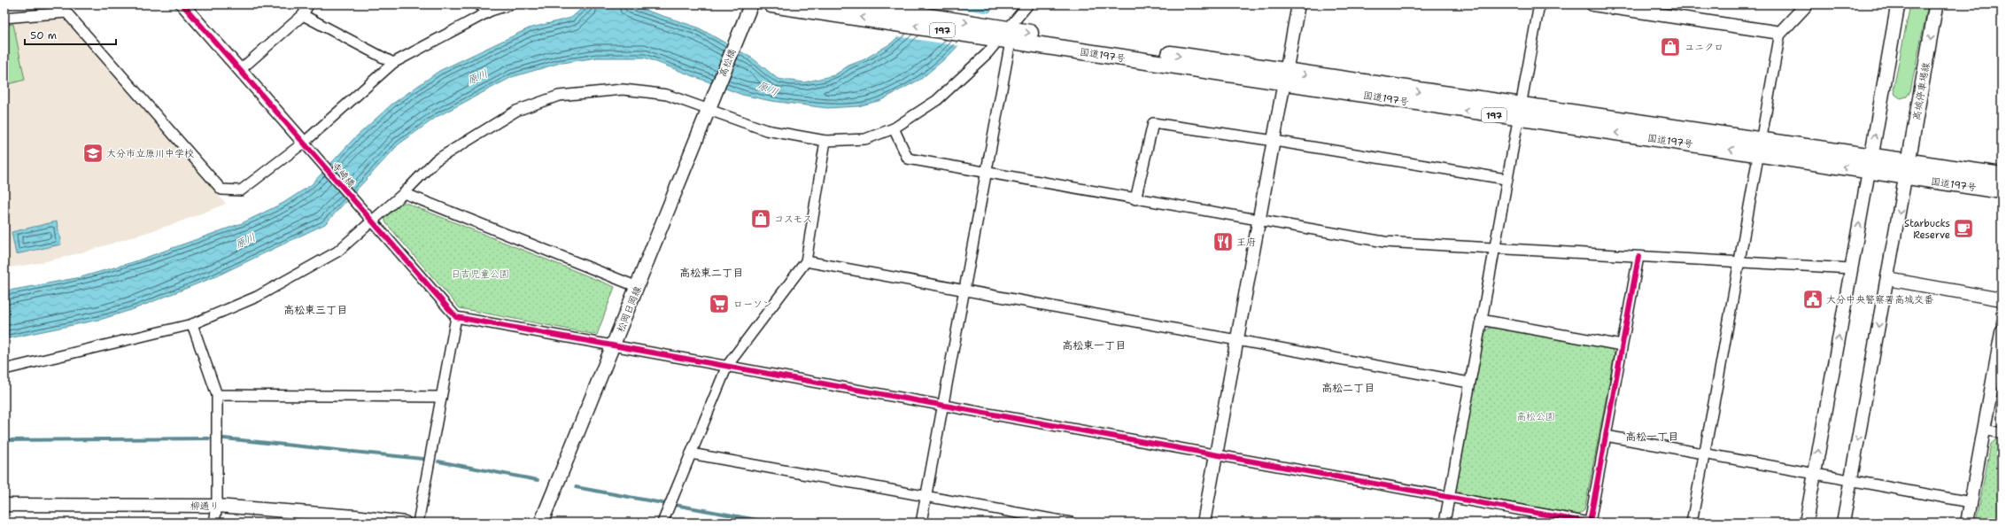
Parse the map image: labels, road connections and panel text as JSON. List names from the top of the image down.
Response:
{
  "streets": {
    "highway": ["197", "国道197号"],
    "main road": ["高松橋", "高城停車場線", "松岡日岡線"],
    "street": ["寺崎橋", "柳通り"]
  },
  "crossings": [
    ["国道197号", "高城停車場線"],
    ["高松橋", "松岡日岡線"]
  ],
  "districts": [
    "高松東二丁目",
    "高松東三丁目",
    "高松東一丁目",
    "高松二丁目",
    "高松一丁目"
  ],
  "water": ["原川"],
  "parks": ["日吉児童公園", "高松公園"],
  "places": {
    "shop": ["ユニクロ", "コスモス"],
    "school or university": ["大分市立原川中学校"],
    "cafe": ["Starbucks Reserve"],
    "restaurant": ["王府"],
    "public building": ["大分中央警察署高城交番"],
    "supermarket": ["ローソン"]
  },
  "scale_bar": "50 m"
}
